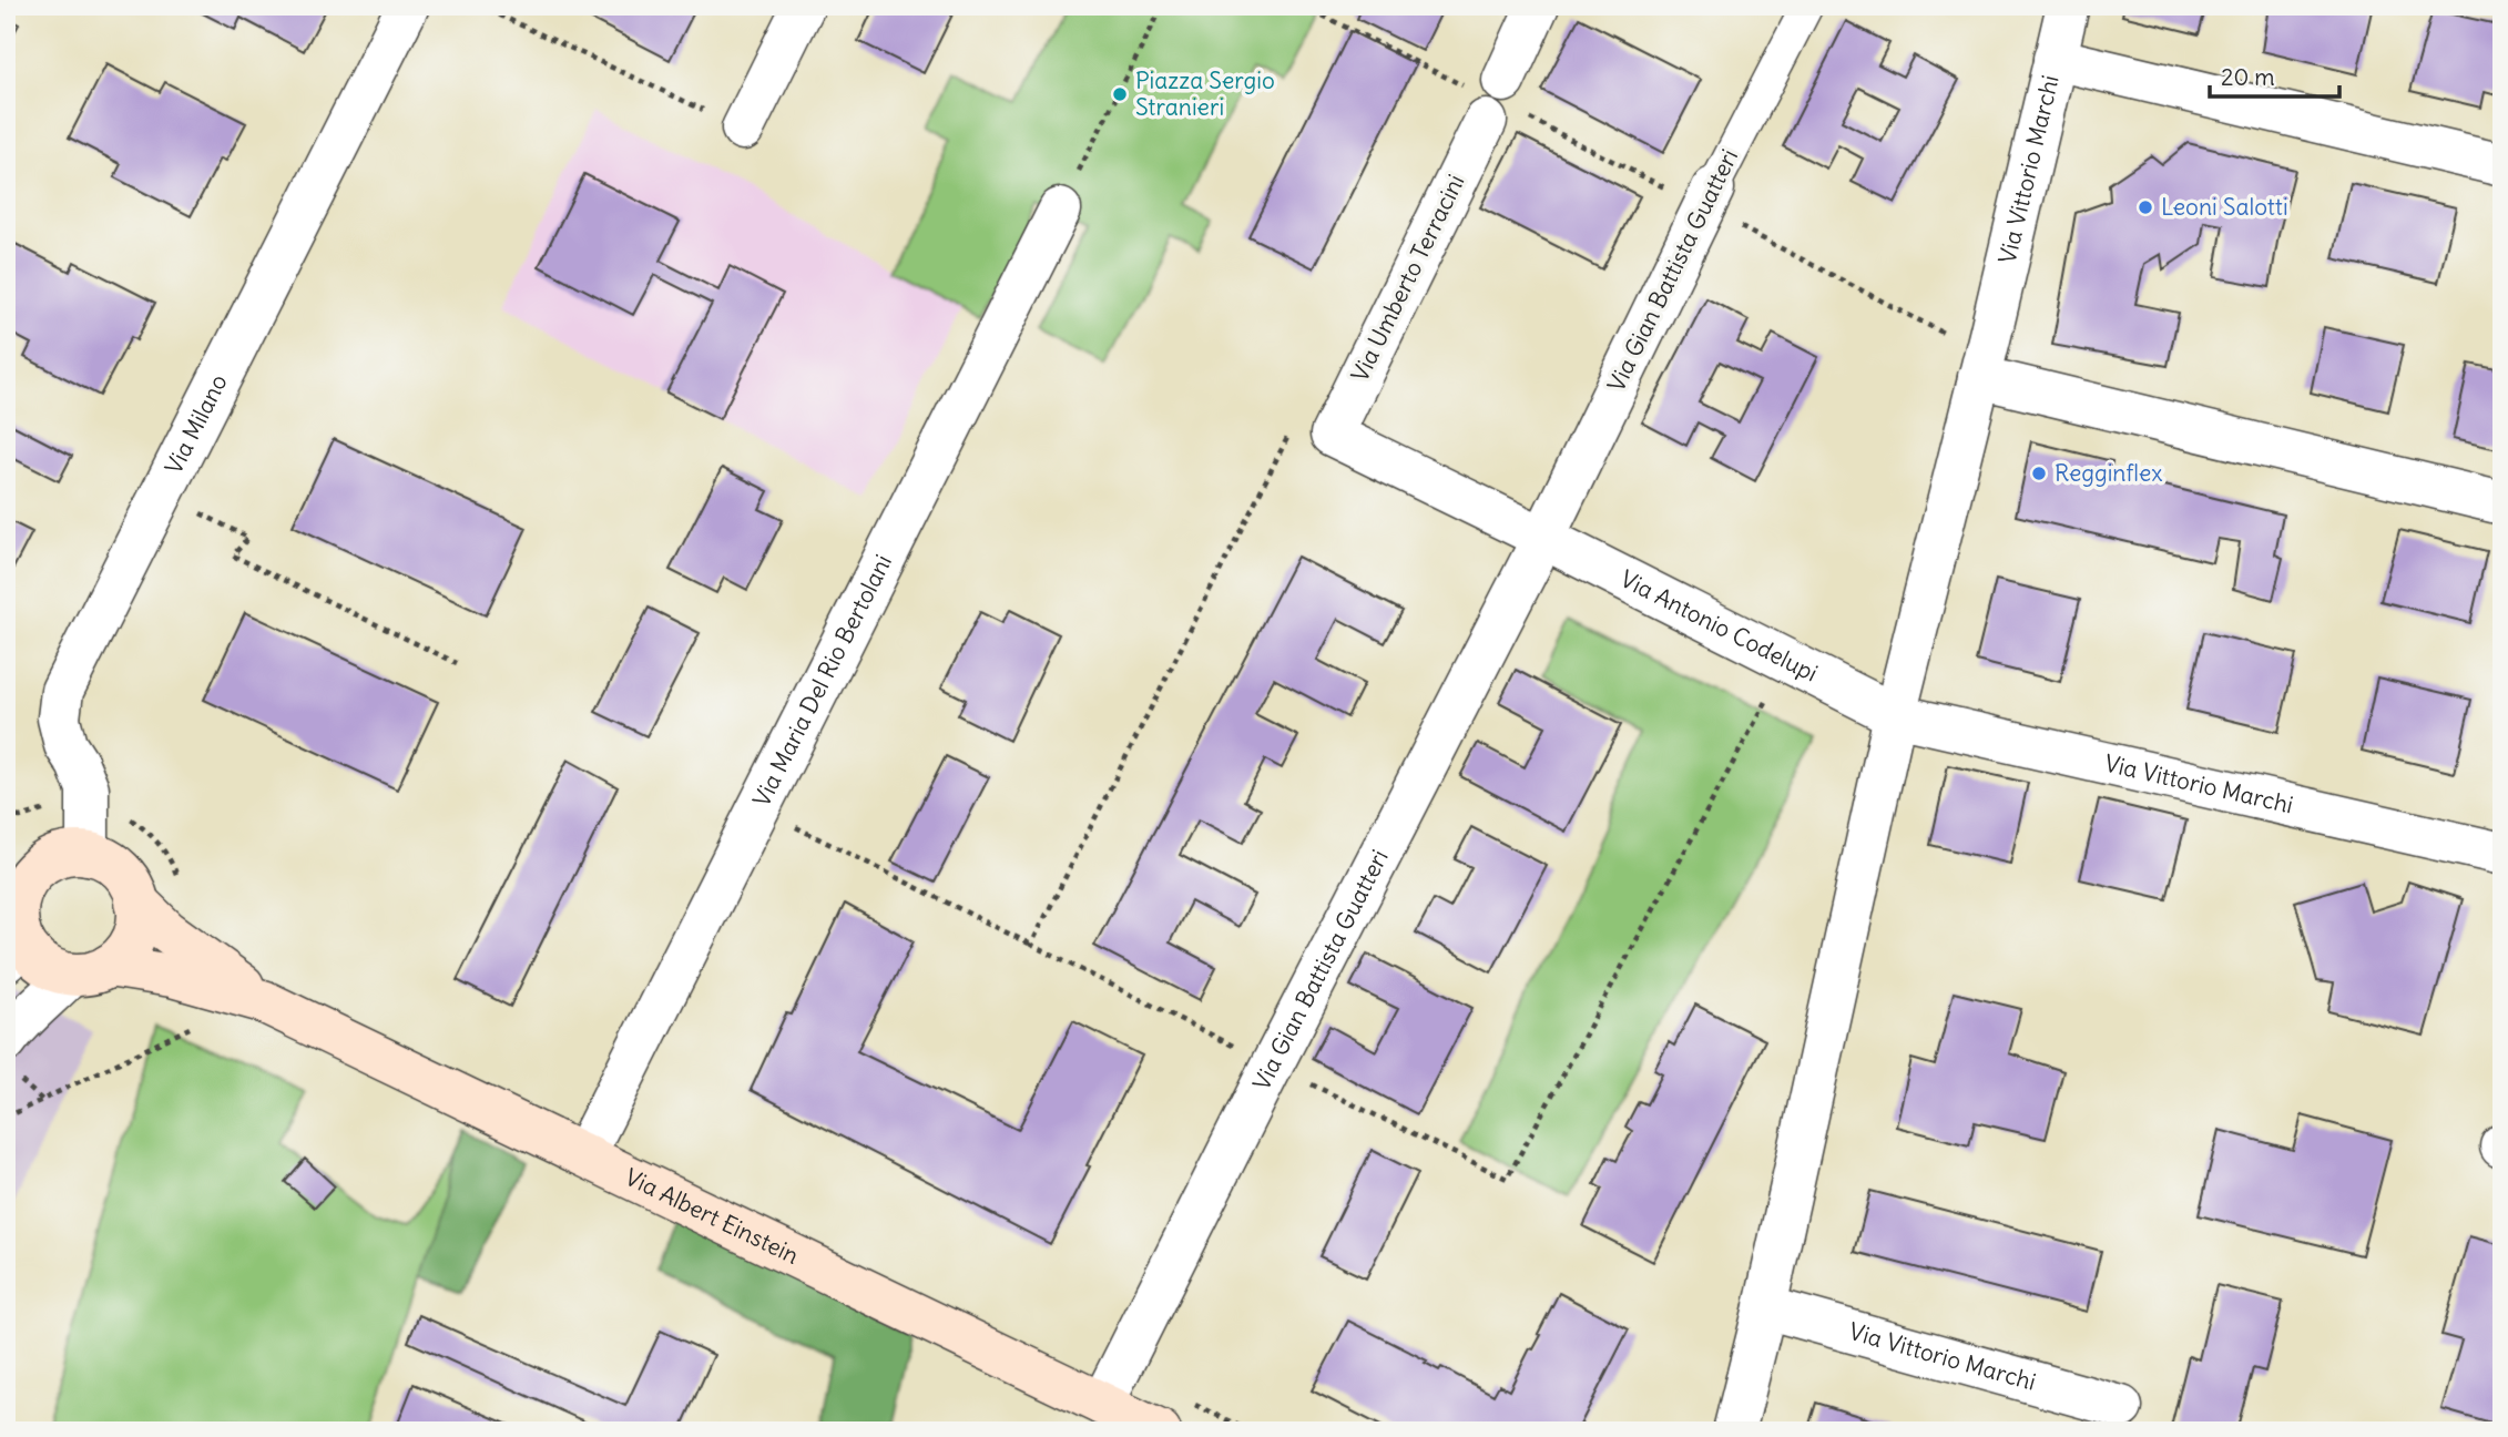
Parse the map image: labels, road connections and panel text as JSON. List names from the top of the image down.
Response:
{
  "streets": {
    "main road": ["Via Albert Einstein"],
    "street": [
      "Via Vittorio Marchi",
      "Via Gian Battista Guatteri",
      "Via Umberto Terracini",
      "Via Milano",
      "Via Antonio Codelupi",
      "Via Maria Del Rio Bertolani"
    ]
  },
  "crossings": [
    ["Via Vittorio Marchi", "Via Antonio Codelupi"],
    ["Via Gian Battista Guatteri", "Via Umberto Terracini"],
    ["Via Gian Battista Guatteri", "Via Antonio Codelupi"],
    ["Via Gian Battista Guatteri", "Via Albert Einstein"],
    ["Via Umberto Terracini", "Via Antonio Codelupi"],
    ["Via Milano", "Via Albert Einstein"],
    ["Via Maria Del Rio Bertolani", "Via Albert Einstein"]
  ],
  "places": ["Piazza Sergio Stranieri", "Leoni Salotti", "Regginflex"],
  "scale_bar": "20 m"
}
